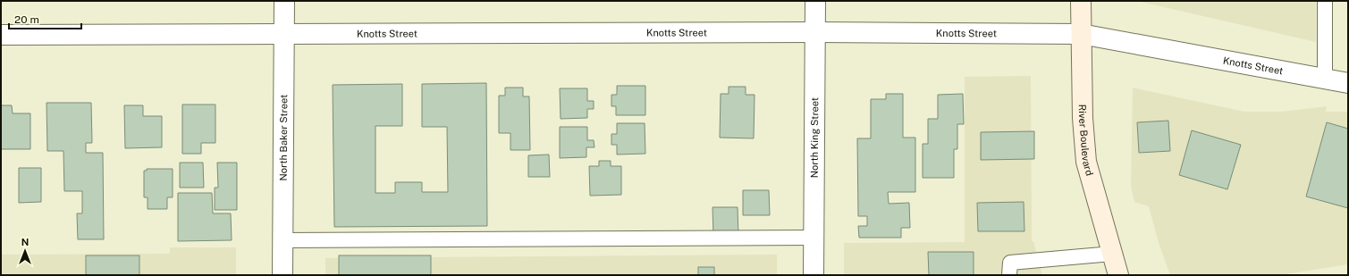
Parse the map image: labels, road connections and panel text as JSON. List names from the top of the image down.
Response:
{
  "streets": {
    "main road": ["River Boulevard"],
    "street": ["Knotts Street", "North Baker Street", "North King Street"]
  },
  "crossings": [
    ["Knotts Street", "North Baker Street"],
    ["Knotts Street", "North King Street"],
    ["Knotts Street", "River Boulevard"]
  ],
  "scale_bar": "20 m",
  "north": "top"
}
